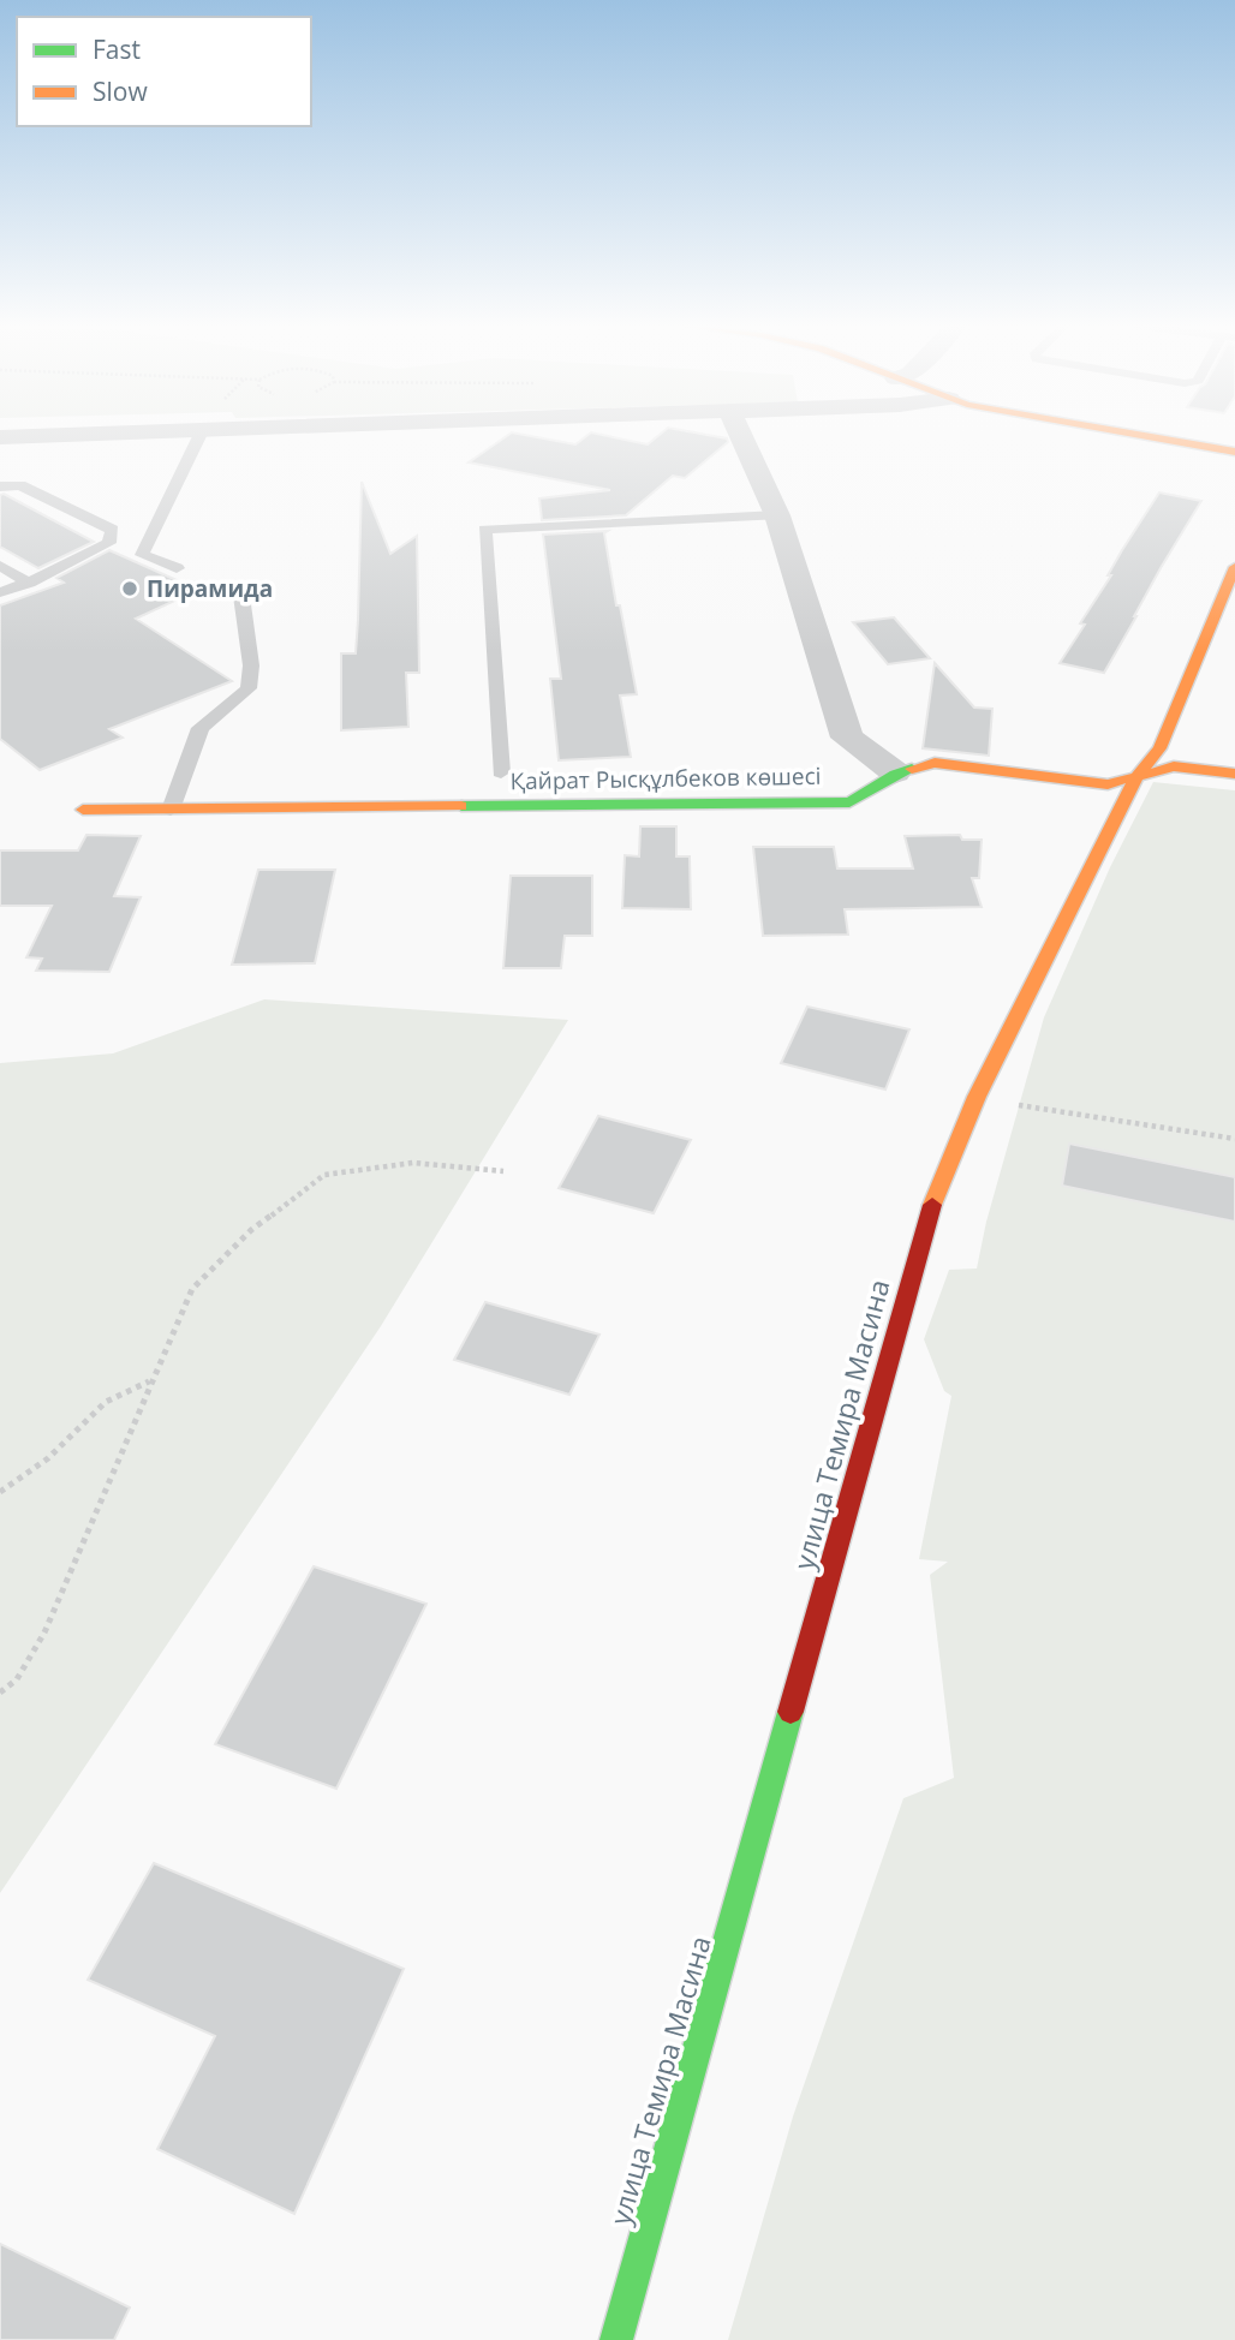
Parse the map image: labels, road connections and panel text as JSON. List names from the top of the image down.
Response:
{
  "streets": {
    "street": ["Қайрат Рысқұлбеков көшесі", "улица Темира Масина"]
  },
  "crossings": [
    ["Қайрат Рысқұлбеков көшесі", "улица Темира Масина"]
  ],
  "places": ["Пирамида"],
  "legend": ["Fast", "Slow"]
}
